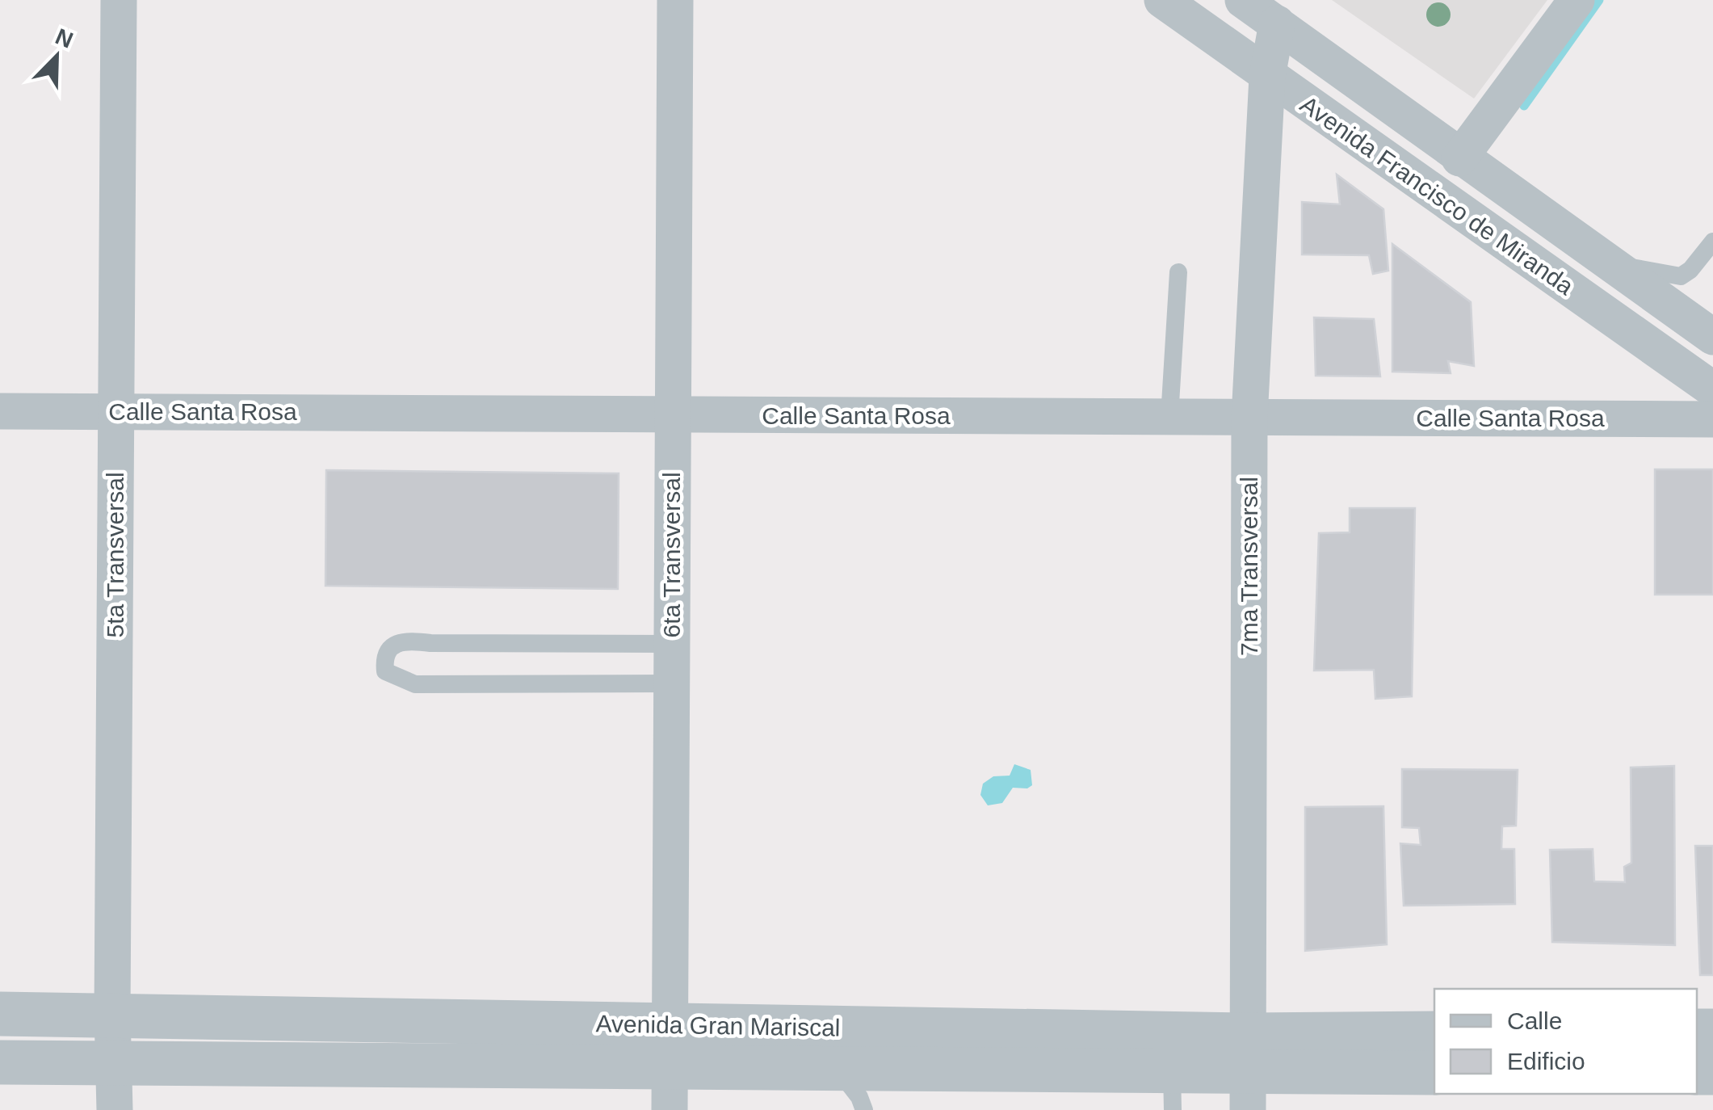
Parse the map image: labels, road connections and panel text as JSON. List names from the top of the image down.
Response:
{
  "streets": {
    "street": [
      "Avenida Francisco de Miranda",
      "Calle Santa Rosa",
      "5ta Transversal",
      "6ta Transversal",
      "7ma Transversal",
      "Avenida Gran Mariscal"
    ]
  },
  "crossings": [
    ["Avenida Francisco de Miranda", "7ma Transversal"],
    ["Calle Santa Rosa", "5ta Transversal"],
    ["Calle Santa Rosa", "6ta Transversal"],
    ["Calle Santa Rosa", "7ma Transversal"],
    ["5ta Transversal", "Avenida Gran Mariscal"],
    ["6ta Transversal", "Avenida Gran Mariscal"],
    ["7ma Transversal", "Avenida Gran Mariscal"]
  ],
  "legend": ["Calle", "Edificio"],
  "north": "top right"
}
